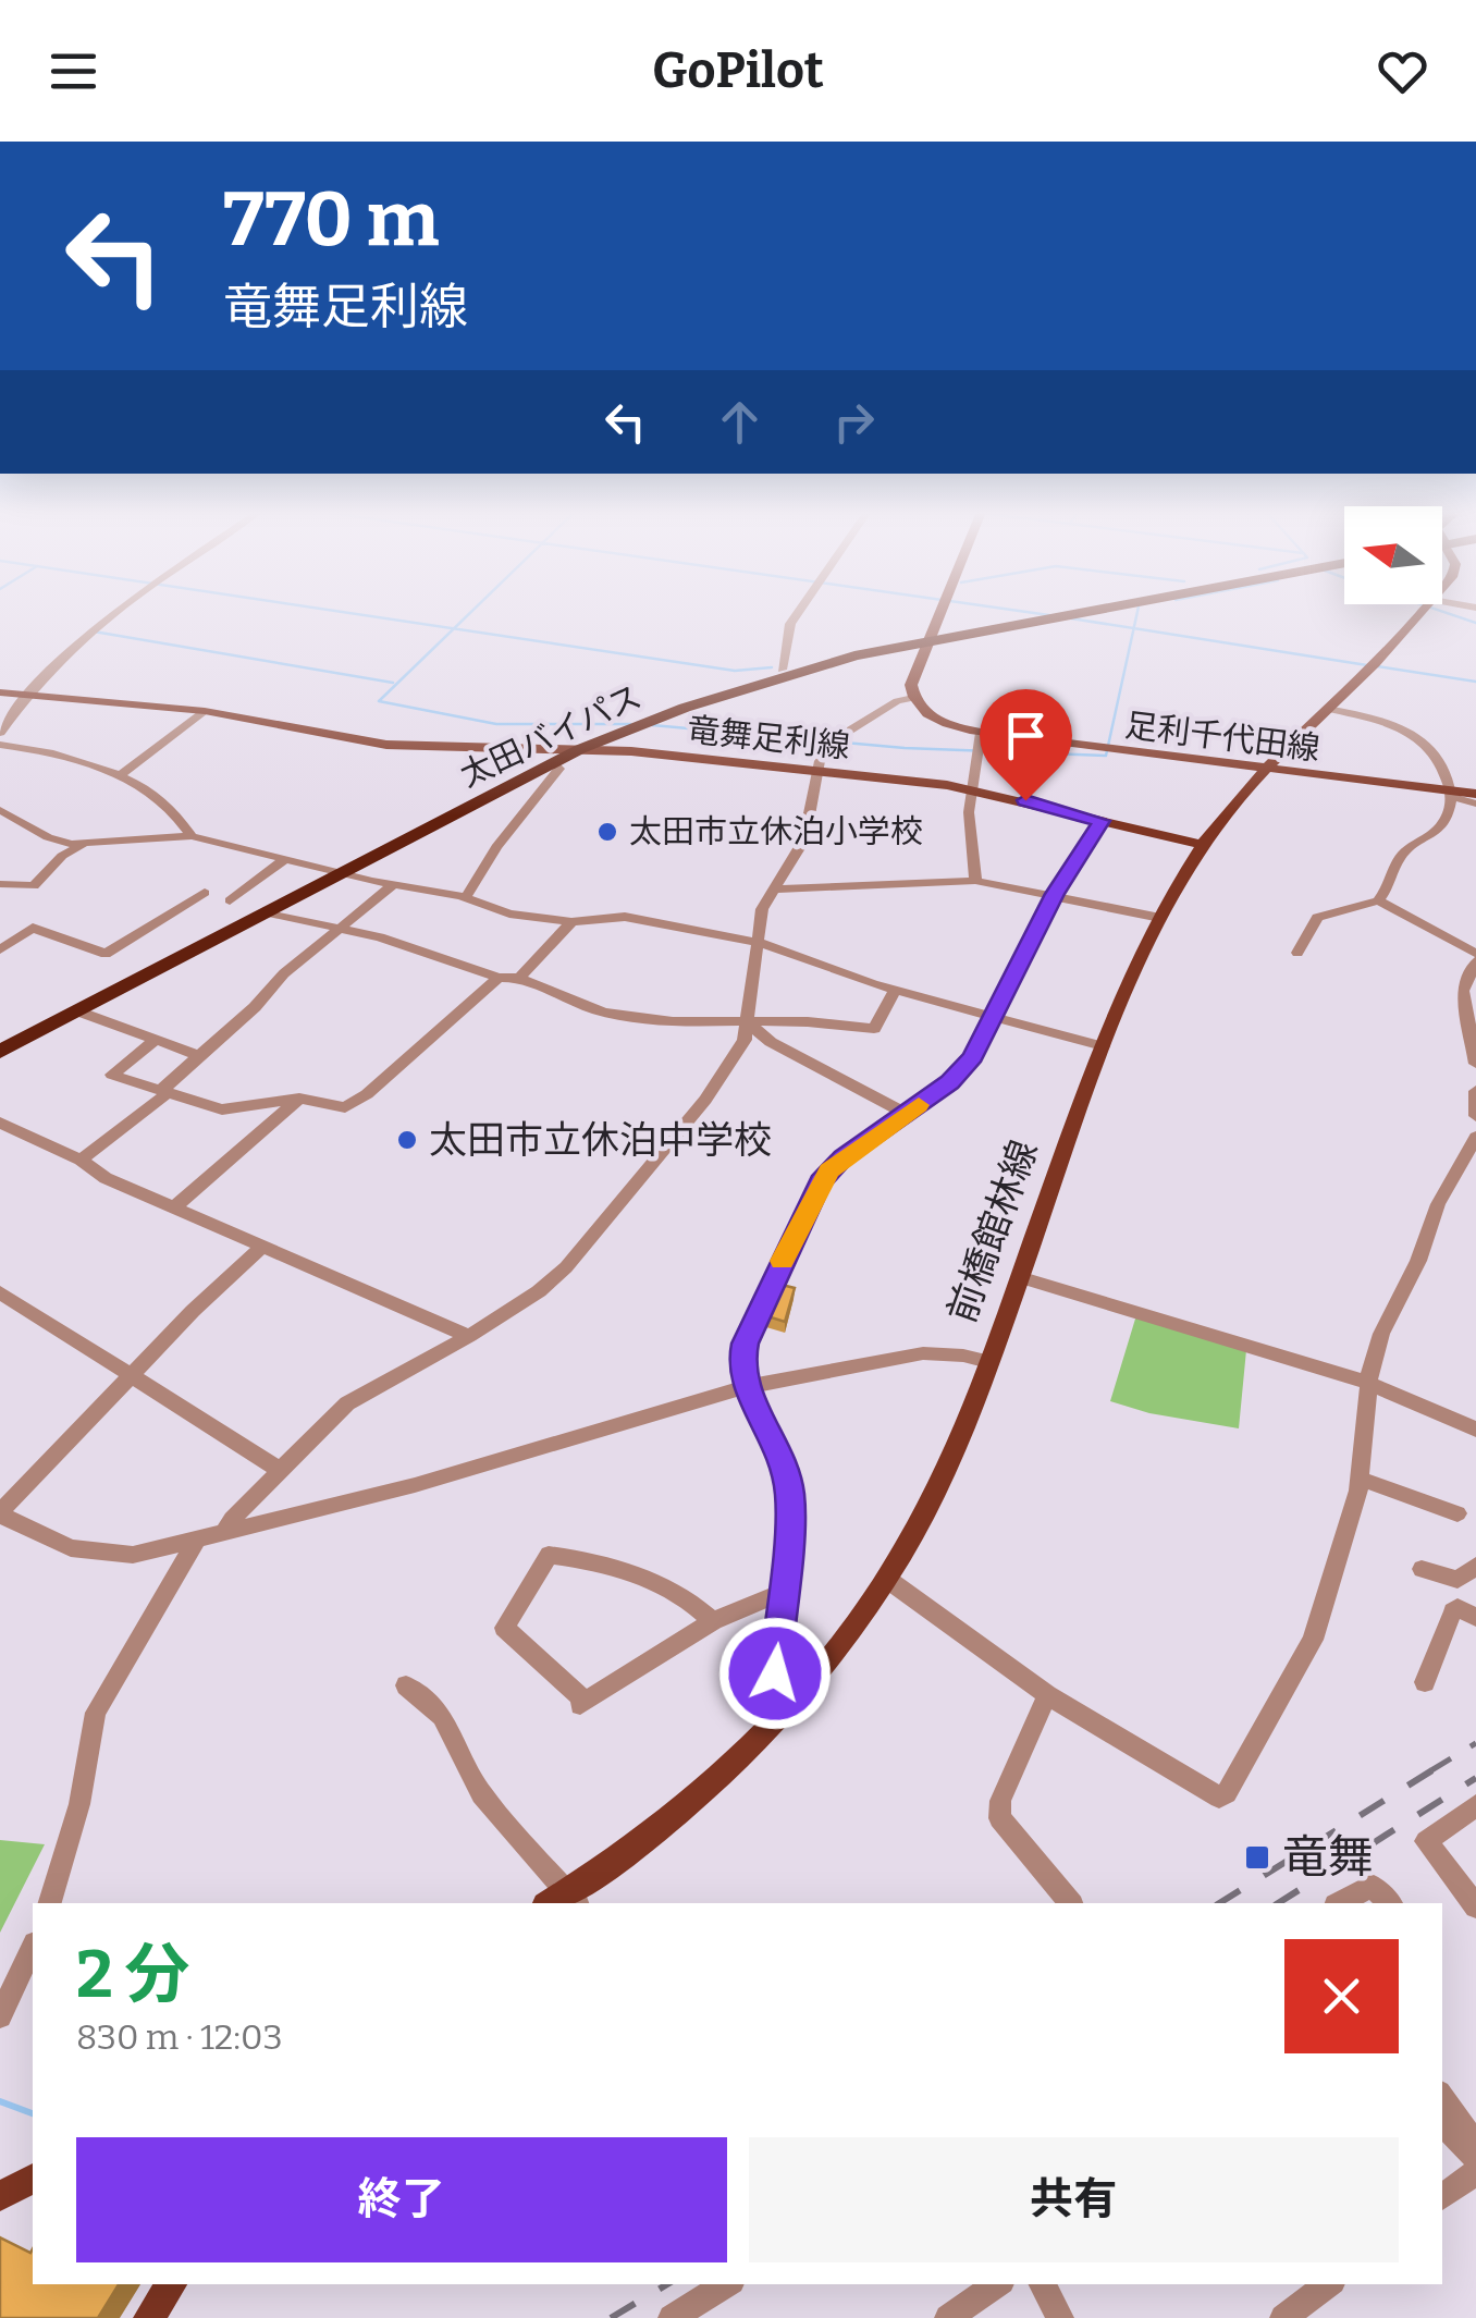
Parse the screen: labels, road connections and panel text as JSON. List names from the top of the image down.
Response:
{
  "streets": {
    "highway": ["太田バイパス"],
    "main road": ["足利千代田線", "竜舞足利線", "前橋館林線"]
  },
  "crossings": [
    ["太田バイパス", "竜舞足利線"],
    ["足利千代田線", "前橋館林線"],
    ["竜舞足利線", "前橋館林線"]
  ],
  "places": {
    "other": ["太田市立休泊小学校", "太田市立休泊中学校"],
    "transit": ["竜舞"]
  },
  "north": "left",
  "page": {
    "header": "GoPilot",
    "turn": ["770 m", "竜舞足利線"],
    "heading": ["2 分", "830 m · 12:03"],
    "buttons": ["終了", "共有"]
  }
}
